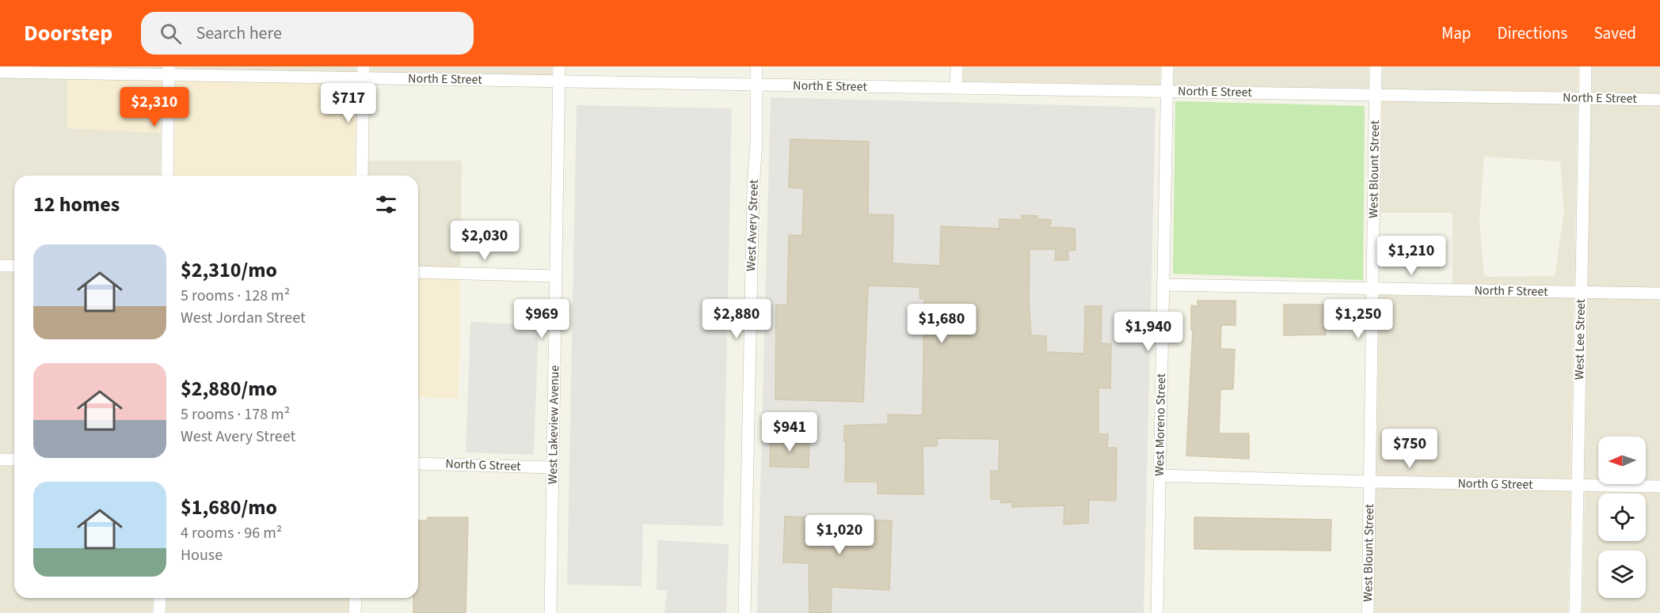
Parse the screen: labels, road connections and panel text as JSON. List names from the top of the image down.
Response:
{
  "streets": {
    "street": [
      "North E Street",
      "West Blount Street",
      "West Avery Street",
      "North F Street",
      "West Lee Street",
      "West Lakeview Avenue",
      "West Moreno Street",
      "North G Street"
    ]
  },
  "crossings": [
    ["North E Street", "West Blount Street"],
    ["North E Street", "West Avery Street"],
    ["North E Street", "West Lee Street"],
    ["North E Street", "West Lakeview Avenue"],
    ["North E Street", "West Moreno Street"],
    ["West Blount Street", "North F Street"],
    ["West Blount Street", "North G Street"],
    ["North F Street", "West Lee Street"],
    ["North F Street", "West Moreno Street"],
    ["West Lee Street", "North G Street"],
    ["West Lakeview Avenue", "North G Street"],
    ["West Moreno Street", "North G Street"]
  ],
  "north": "left",
  "page": {
    "header": "Doorstep",
    "search": "Search here",
    "nav": ["Map", "Directions", "Saved"],
    "price": [
      "$717",
      "$2,310",
      "$2,030",
      "$1,210",
      "$969",
      "$2,880",
      "$1,250",
      "$1,680",
      "$1,940",
      "$941",
      "$750",
      "$1,020"
    ],
    "heading": "12 homes",
    "list": [
      {
        "name": "$2,310/mo",
        "note": "5 rooms · 128 m² · West Jordan Street"
      },
      {
        "name": "$2,880/mo",
        "note": "5 rooms · 178 m² · West Avery Street"
      },
      {
        "name": "$1,680/mo",
        "note": "4 rooms · 96 m² · House"
      }
    ]
  }
}
